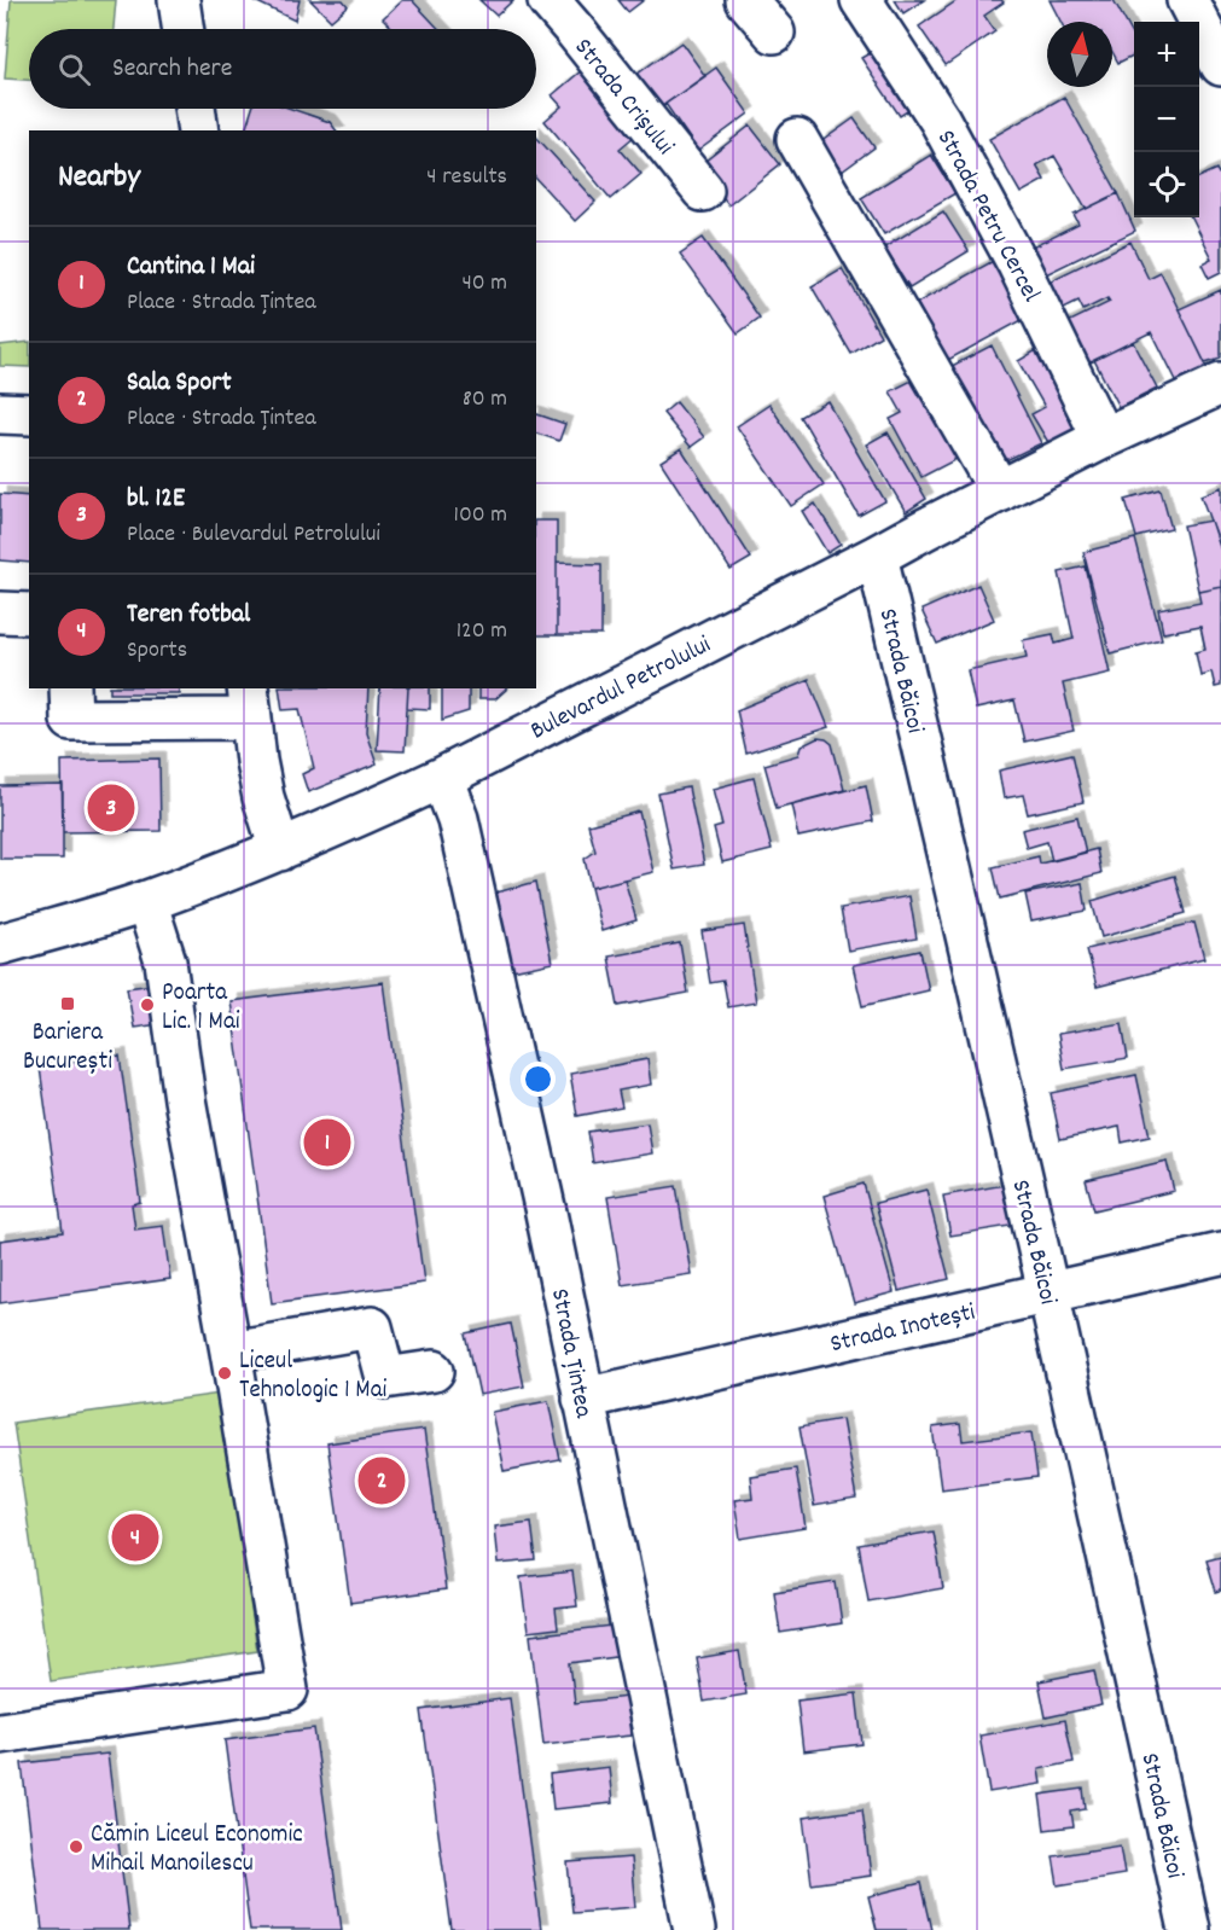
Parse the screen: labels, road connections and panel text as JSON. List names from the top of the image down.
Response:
{
  "streets": {
    "street": [
      "Strada Crișului",
      "Strada Petru Cercel",
      "Strada Băicoi",
      "Bulevardul Petrolului",
      "Strada Inotești",
      "Strada Țintea"
    ]
  },
  "crossings": [
    ["Strada Petru Cercel", "Bulevardul Petrolului"],
    ["Strada Băicoi", "Bulevardul Petrolului"],
    ["Strada Băicoi", "Strada Inotești"],
    ["Bulevardul Petrolului", "Strada Țintea"],
    ["Strada Inotești", "Strada Țintea"]
  ],
  "places": {
    "transit": ["Bariera București"],
    "other": ["Poarta Lic. 1 Mai", "Liceul Tehnologic 1 Mai", "Cămin Liceul Economic Mihail Manoilescu"]
  },
  "north": "top",
  "page": {
    "map_buttons": ["+", "−"],
    "search": "Search here",
    "heading": ["Nearby", "4 results"],
    "list": [
      {
        "mark": "1",
        "name": "Cantina 1 Mai",
        "note": "Place · Strada Țintea",
        "value": "40 m"
      },
      {
        "mark": "2",
        "name": "Sala Sport",
        "note": "Place · Strada Țintea",
        "value": "80 m"
      },
      {
        "mark": "3",
        "name": "bl. 12E",
        "note": "Place · Bulevardul Petrolului",
        "value": "100 m"
      },
      {
        "mark": "4",
        "name": "Teren fotbal",
        "note": "Sports",
        "value": "120 m"
      }
    ],
    "pins": [
      "3",
      "1",
      "2",
      "4"
    ]
  }
}
